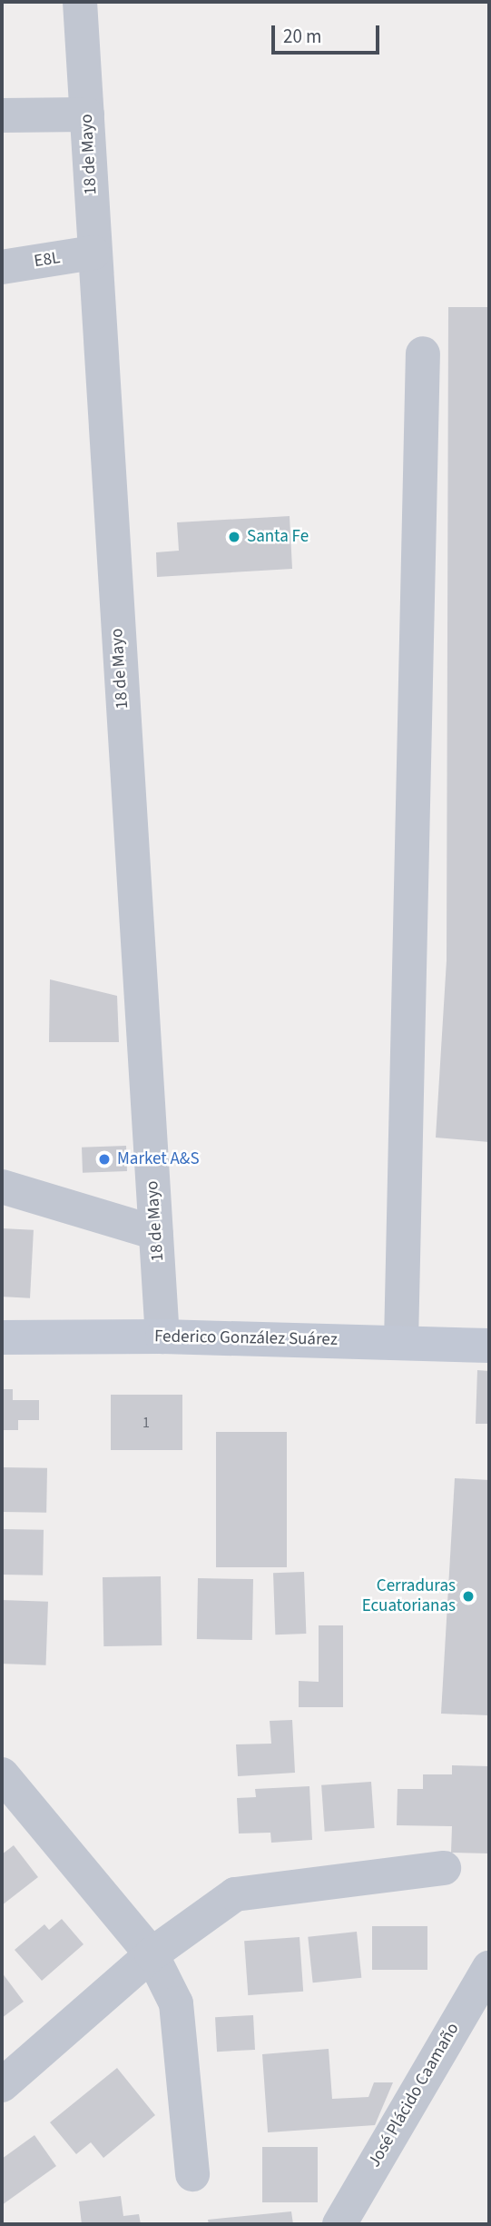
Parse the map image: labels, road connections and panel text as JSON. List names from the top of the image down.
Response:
{
  "streets": {
    "street": [
      "18 de Mayo",
      "E8L",
      "Federico González Suárez",
      "José Plácido Caamaño"
    ]
  },
  "crossings": [
    ["18 de Mayo", "E8L"],
    ["18 de Mayo", "Federico González Suárez"]
  ],
  "places": ["Santa Fe", "Market A&S", "Cerraduras Ecuatorianas"],
  "house_numbers": ["1"],
  "scale_bar": "20 m"
}
